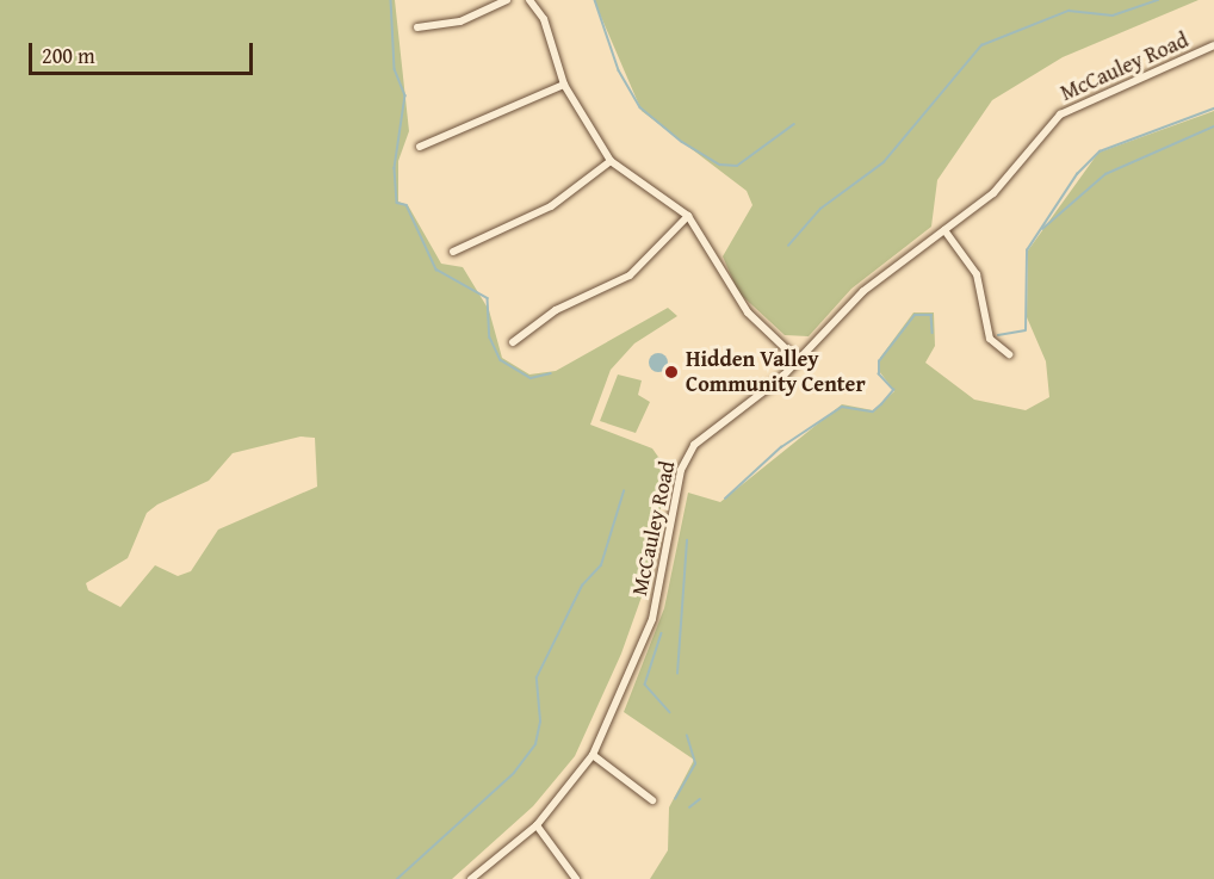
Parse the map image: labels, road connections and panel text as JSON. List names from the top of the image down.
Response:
{
  "streets": {
    "street": ["McCauley Road"]
  },
  "places": ["Hidden Valley Community Center"],
  "scale_bar": "200 m"
}
